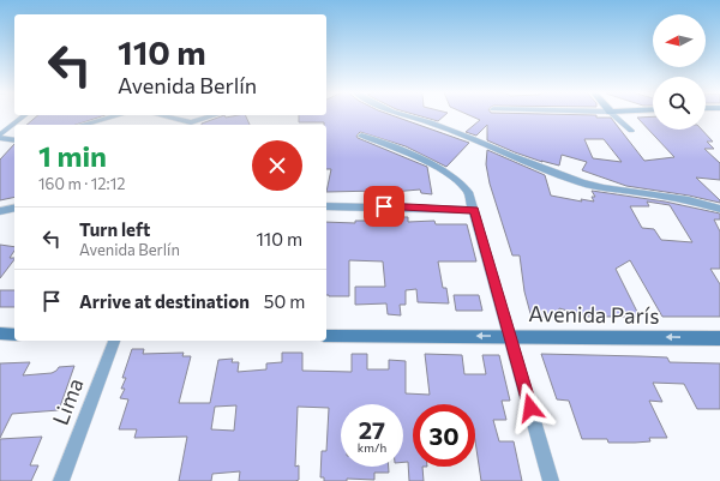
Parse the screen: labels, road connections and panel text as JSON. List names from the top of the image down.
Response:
{
  "streets": {
    "main road": ["Avenida París"],
    "street": ["Lima"]
  },
  "one_way": ["Avenida París"],
  "north": "left",
  "page": {
    "turn": ["110 m", "Avenida Berlín"],
    "heading": ["1 min", "160 m · 12:12"],
    "list": [
      {
        "name": "Turn left",
        "note": "Avenida Berlín",
        "value": "110 m"
      },
      {
        "name": "Arrive at destination",
        "value": "50 m"
      }
    ],
    "speed": "27 km/h",
    "limit": "30"
  }
}
